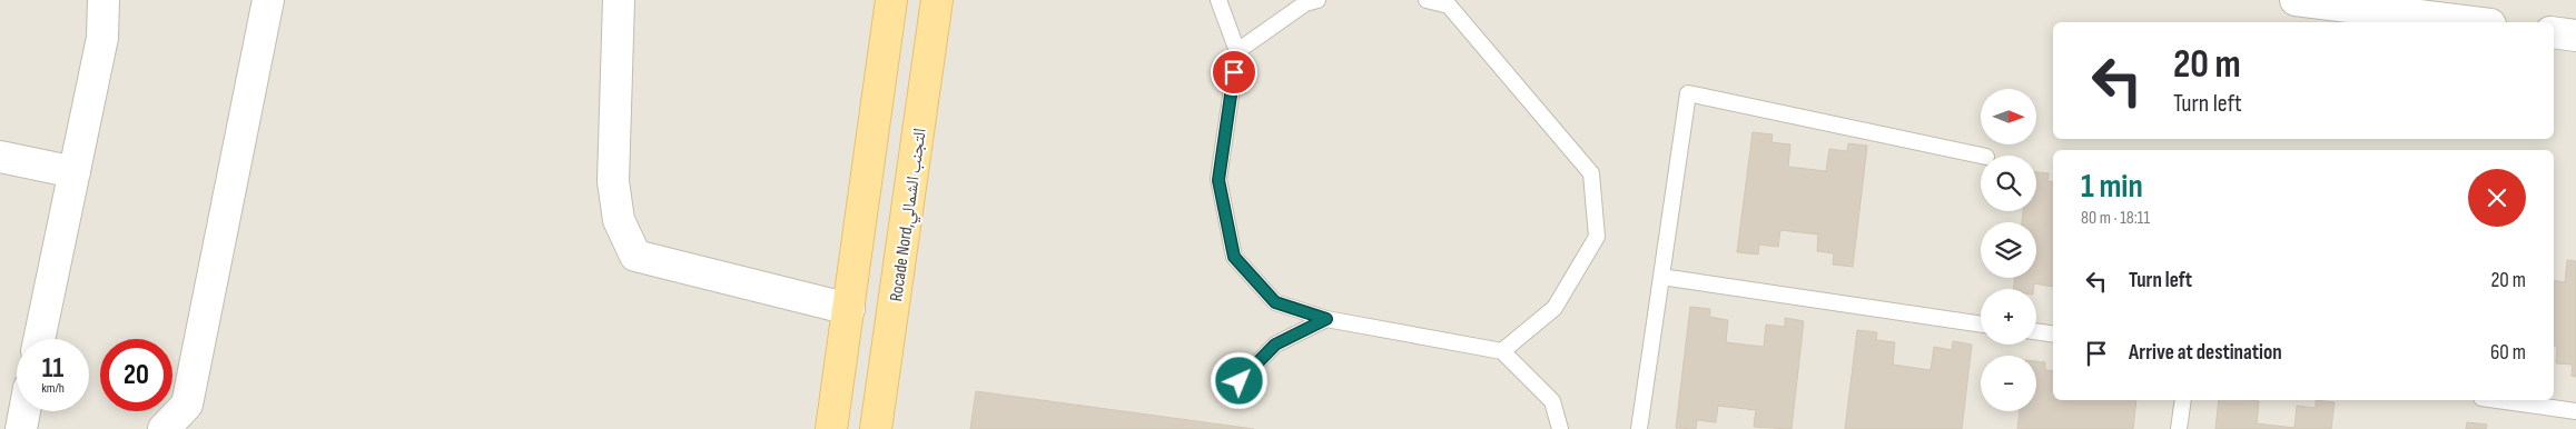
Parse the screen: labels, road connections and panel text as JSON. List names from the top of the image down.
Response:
{
  "streets": {
    "main road": ["Rocade Nord,التجنب الشمالي"]
  },
  "north": "right",
  "page": {
    "turn": ["20 m", "Turn left"],
    "map_buttons": ["+", "−"],
    "heading": ["1 min", "80 m · 18:11"],
    "list": [
      {
        "name": "Turn left",
        "value": "20 m"
      },
      {
        "name": "Arrive at destination",
        "value": "60 m"
      }
    ],
    "speed": "11 km/h",
    "limit": "20"
  }
}
